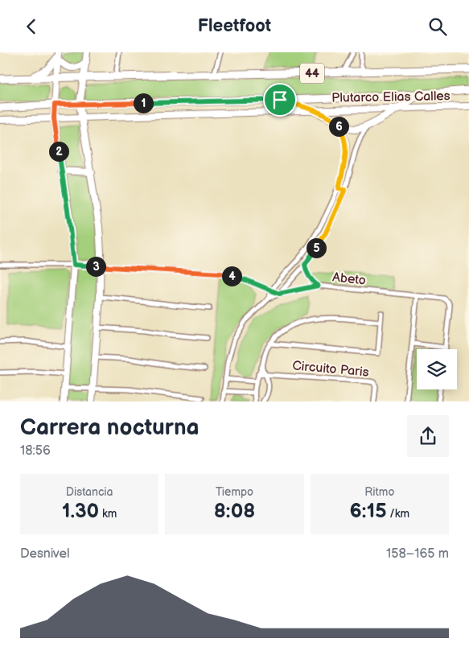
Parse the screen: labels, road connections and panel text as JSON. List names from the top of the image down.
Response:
{
  "streets": {
    "main road": ["44", "Plutarco Elias Calles"],
    "street": ["Abeto", "Circuito Paris"]
  },
  "page": {
    "header": "Fleetfoot",
    "pins": [
      "1",
      "6",
      "2",
      "5",
      "3",
      "4"
    ],
    "heading": ["Carrera nocturna", "18:56"],
    "stats": [
      ["Distancia", "1.30 km"],
      ["Tiempo", "8:08"],
      ["Ritmo", "6:15 /km"]
    ],
    "chart": ["Desnivel", "158–165 m"]
  }
}
